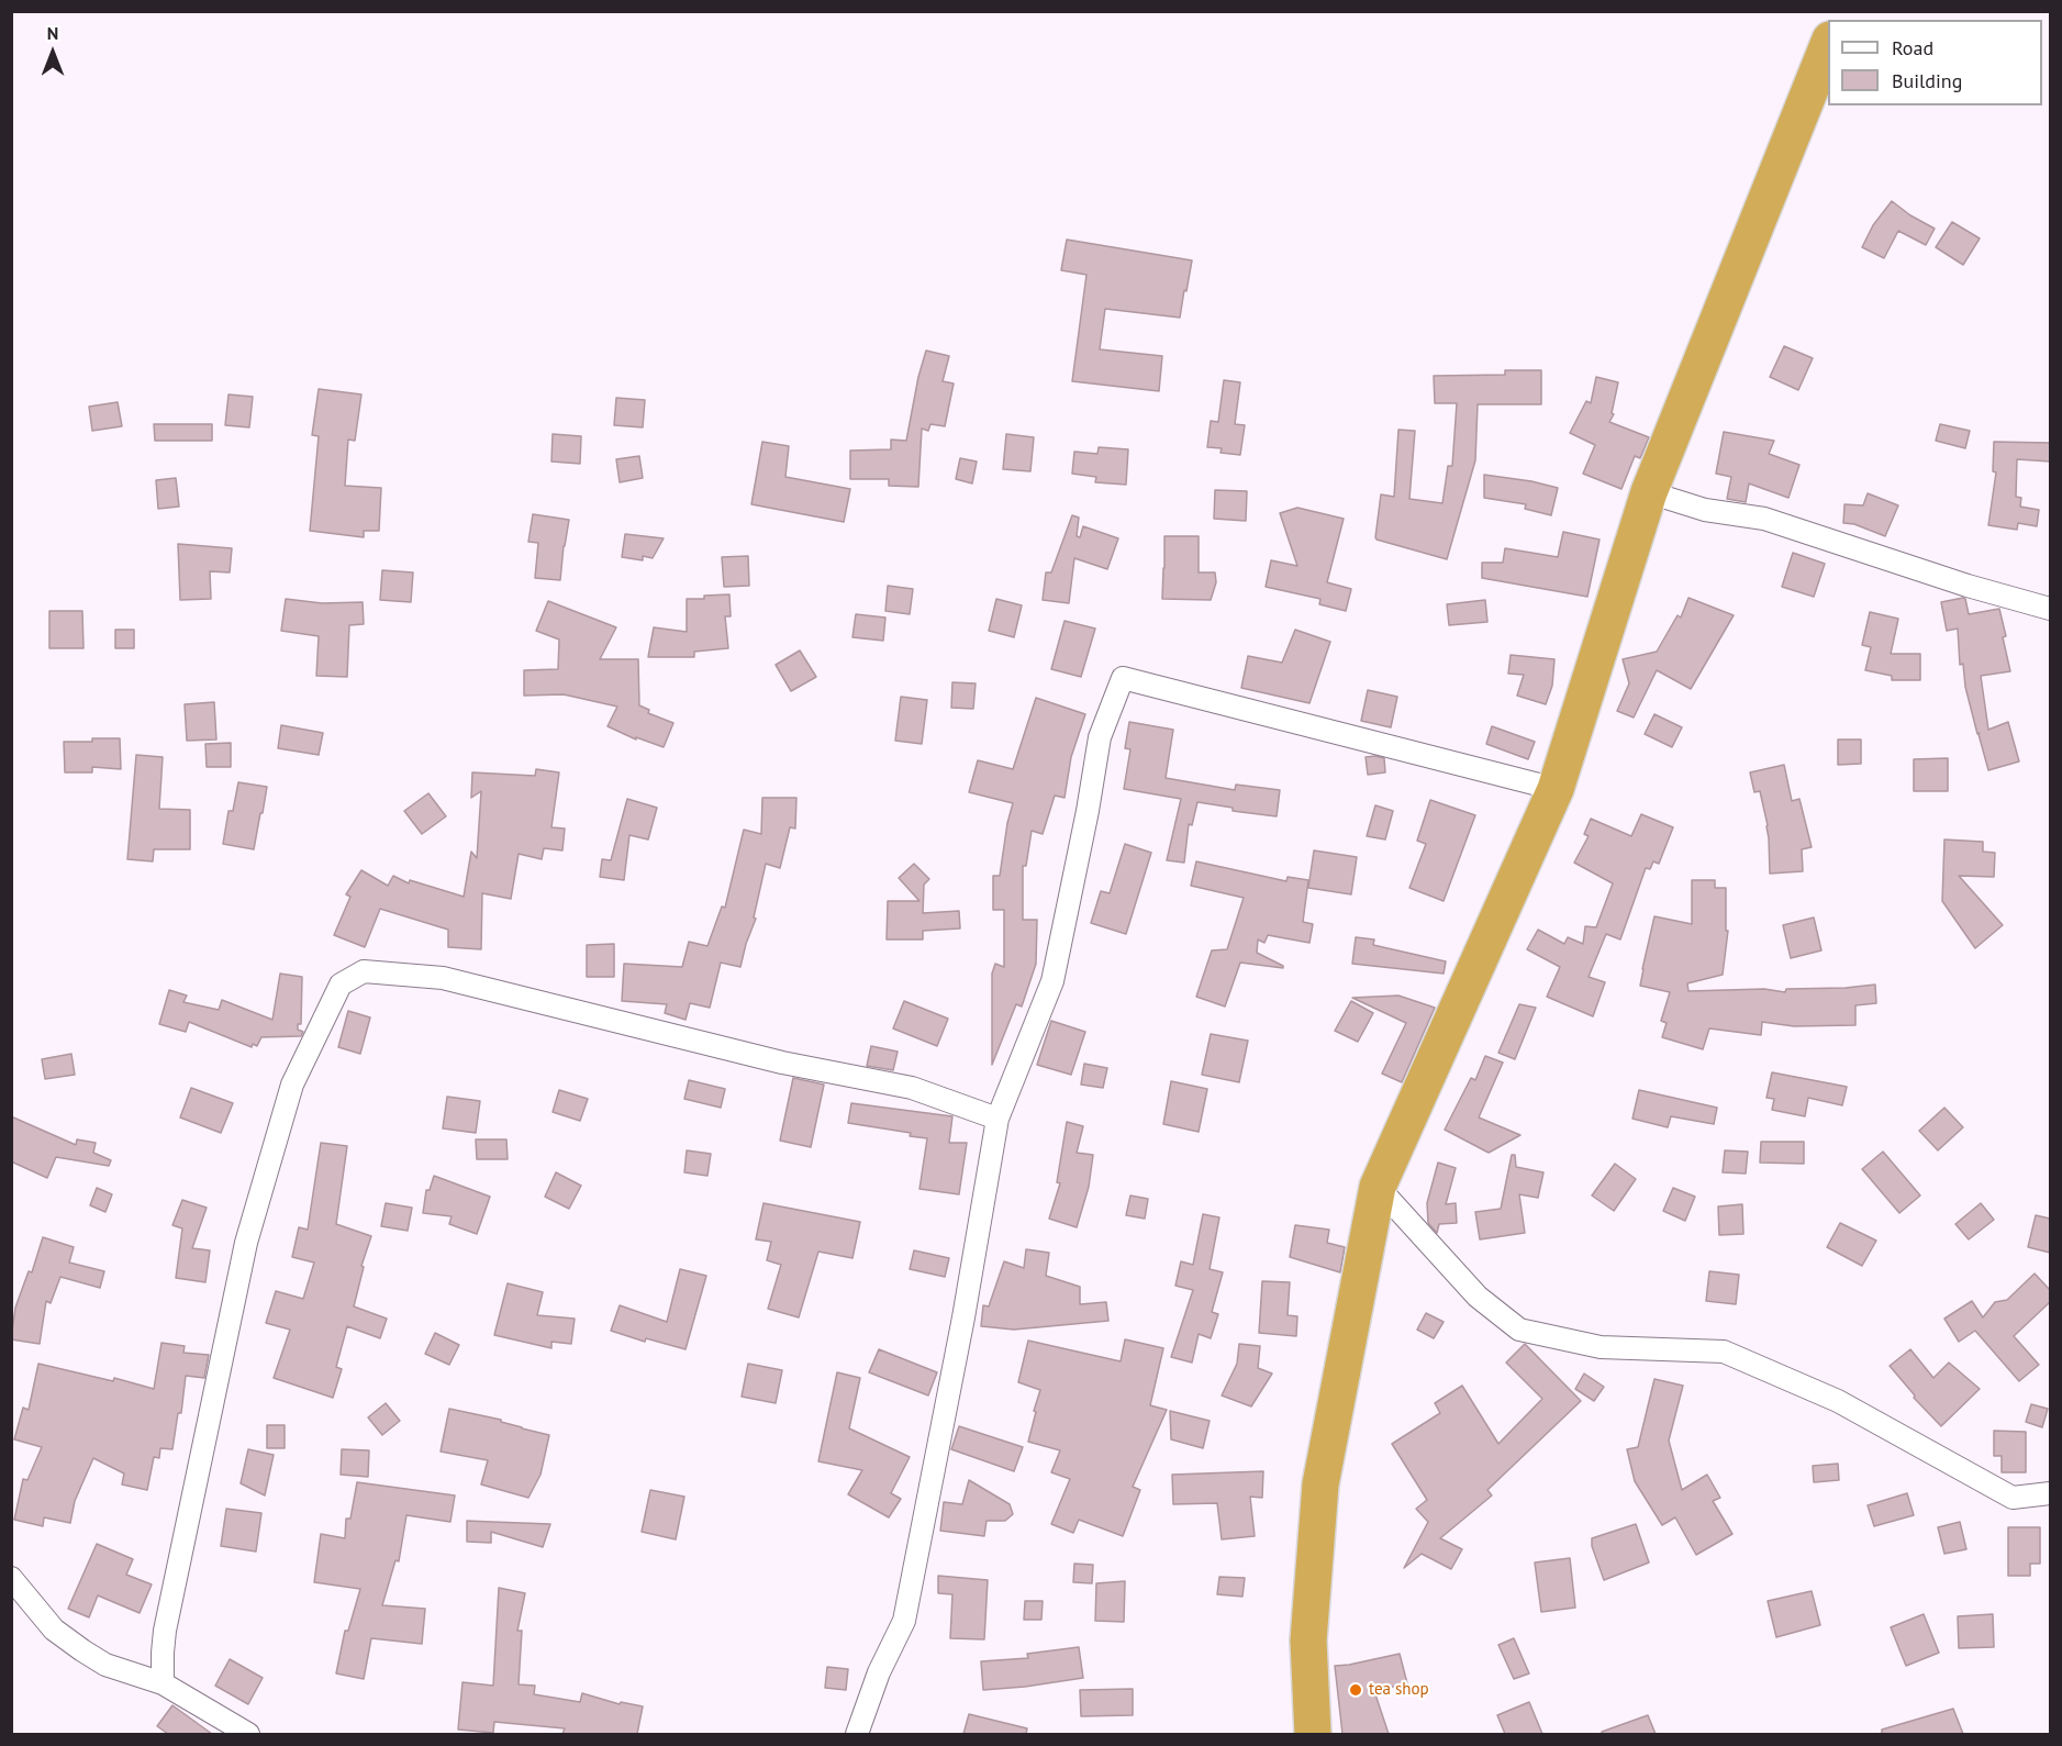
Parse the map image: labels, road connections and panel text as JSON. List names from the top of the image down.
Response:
{
  "places": ["tea shop"],
  "legend": ["Road", "Building"],
  "north": "top"
}
